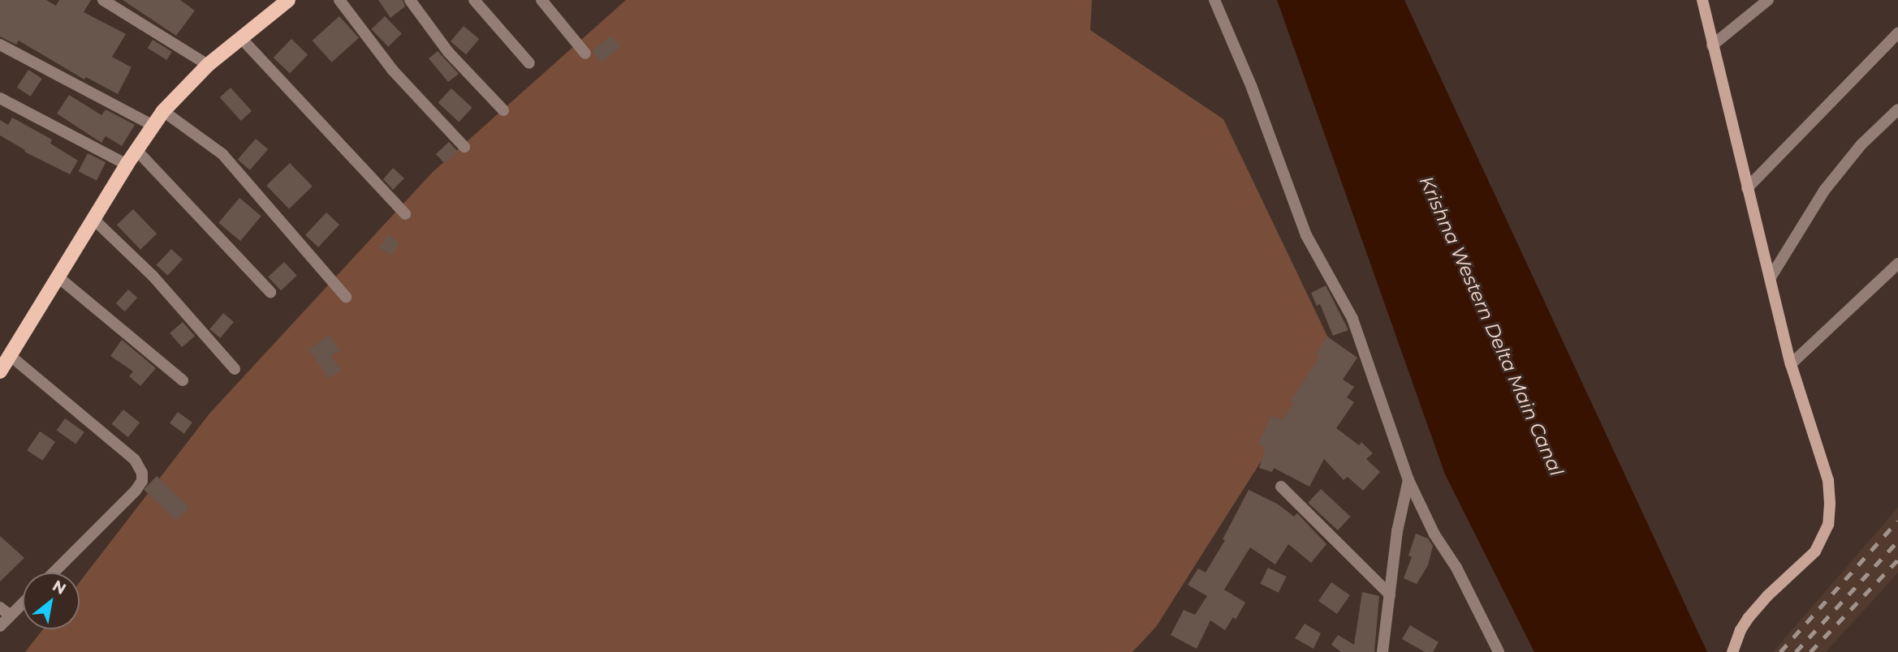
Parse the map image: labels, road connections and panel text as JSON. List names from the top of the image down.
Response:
{
  "water": ["Krishna Western Delta Main Canal"],
  "north": "top right"
}
